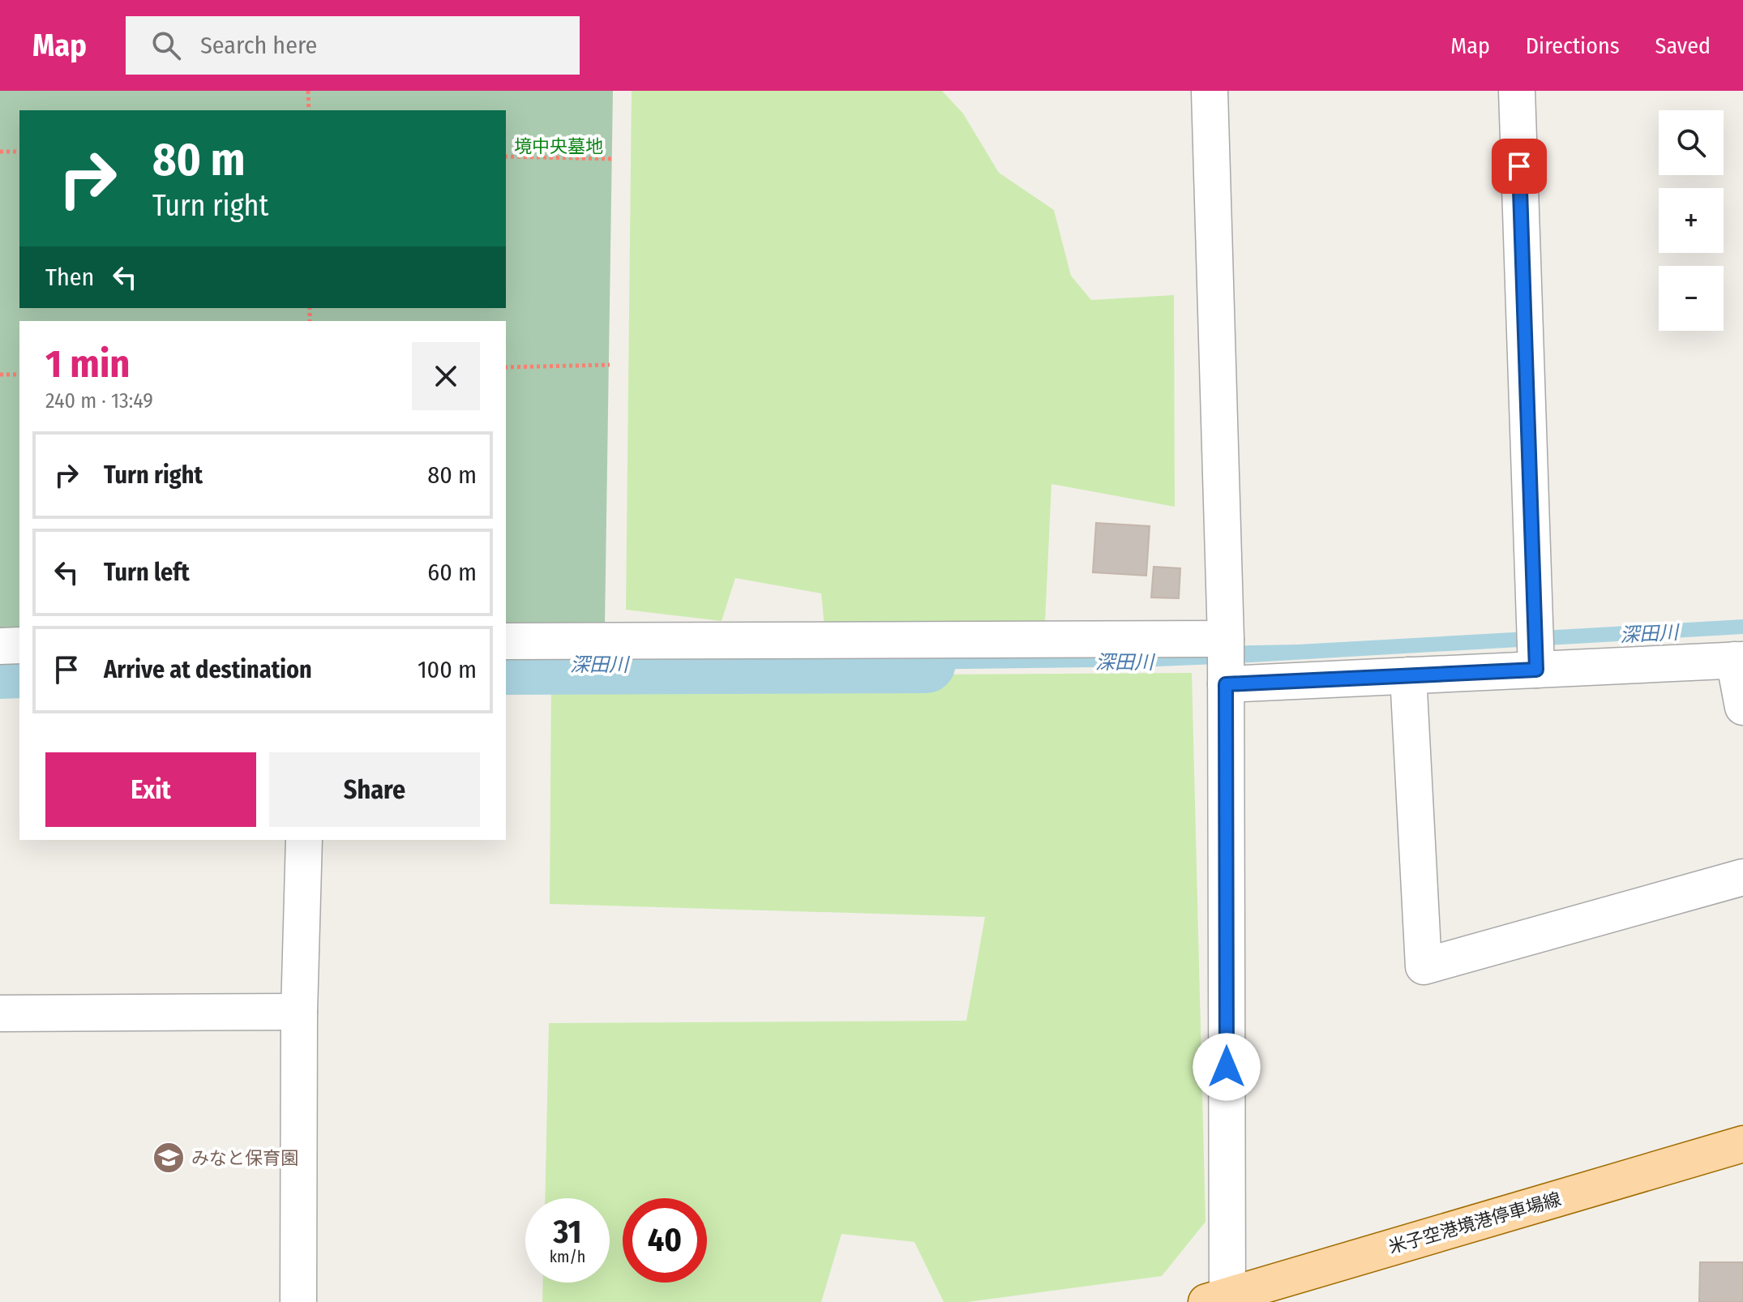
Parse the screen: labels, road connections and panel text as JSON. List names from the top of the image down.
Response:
{
  "streets": {
    "main road": ["米子空港境港停車場線"]
  },
  "water": ["深田川"],
  "parks": ["境中央墓地"],
  "places": {
    "school or university": ["みなと保育園"]
  },
  "page": {
    "header": "Map",
    "search": "Search here",
    "nav": ["Map", "Directions", "Saved"],
    "map_buttons": ["+", "−"],
    "turn": ["80 m", "Turn right"],
    "then": "Then",
    "heading": ["1 min", "240 m · 13:49"],
    "list": [
      {
        "name": "Turn right",
        "value": "80 m"
      },
      {
        "name": "Turn left",
        "value": "60 m"
      },
      {
        "name": "Arrive at destination",
        "value": "100 m"
      }
    ],
    "buttons": ["Exit", "Share"],
    "speed": "31 km/h",
    "limit": "40"
  }
}
